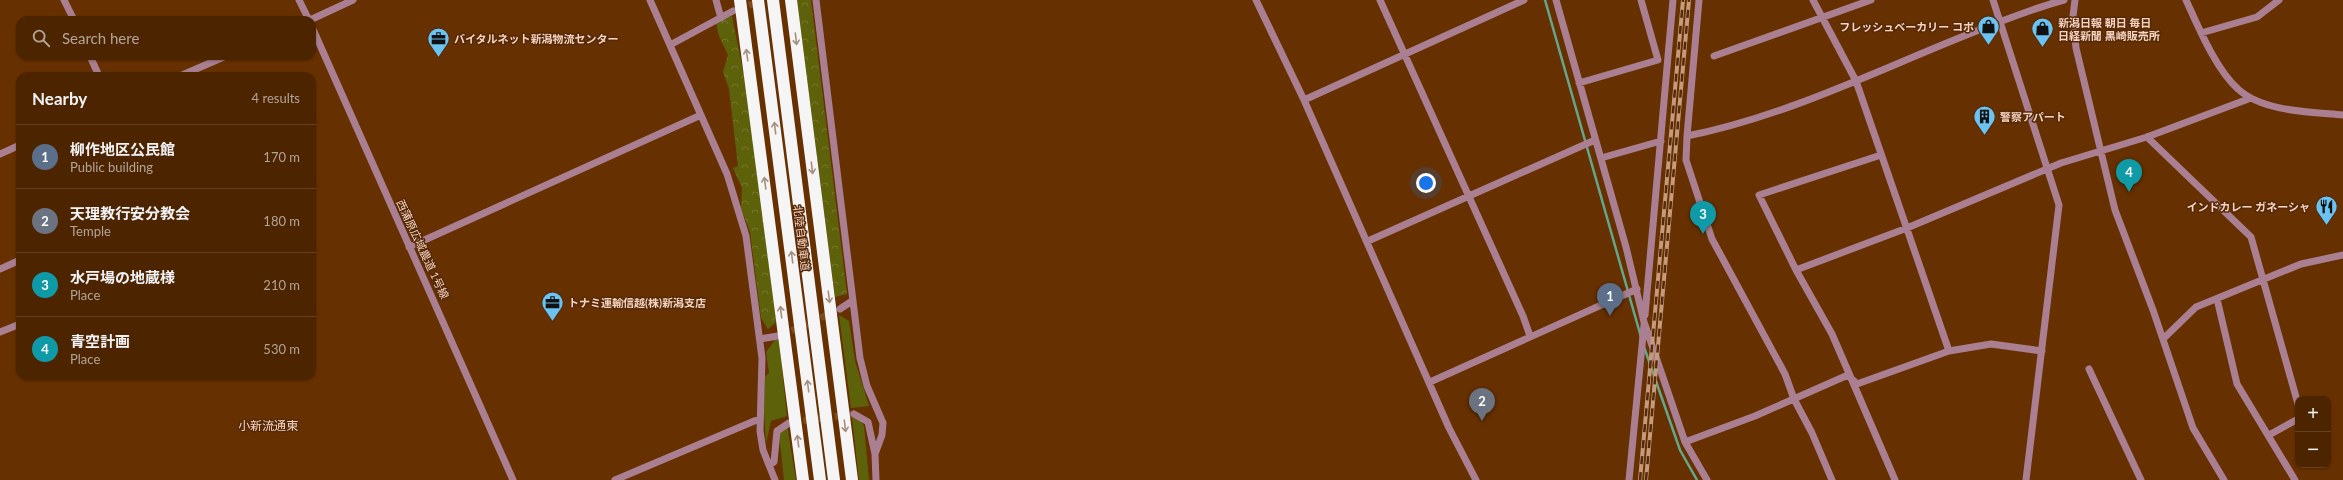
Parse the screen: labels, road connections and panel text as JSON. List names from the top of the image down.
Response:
{
  "streets": {
    "highway": ["北陸自動車道"],
    "street": ["西蒲原広域農道 1号線"]
  },
  "districts": ["小新流通東"],
  "places": {
    "shop": ["フレッシュベーカリー コポ", "新潟日報 朝日 毎日 日経新聞 黒崎販売所"],
    "office": ["バイタルネット新潟物流センター", "トナミ運輸信越(株)新潟支店"],
    "building": ["警察アパート"],
    "restaurant": ["インドカレー ガネーシャ"]
  },
  "page": {
    "search": "Search here",
    "heading": ["Nearby", "4 results"],
    "list": [
      {
        "mark": "1",
        "name": "柳作地区公民館",
        "note": "Public building",
        "value": "170 m"
      },
      {
        "mark": "2",
        "name": "天理教行安分教会",
        "note": "Temple",
        "value": "180 m"
      },
      {
        "mark": "3",
        "name": "水戸場の地蔵様",
        "note": "Place",
        "value": "210 m"
      },
      {
        "mark": "4",
        "name": "青空計画",
        "note": "Place",
        "value": "530 m"
      }
    ],
    "pins": [
      "4",
      "3",
      "1",
      "2"
    ],
    "map_buttons": ["+", "−"]
  }
}
